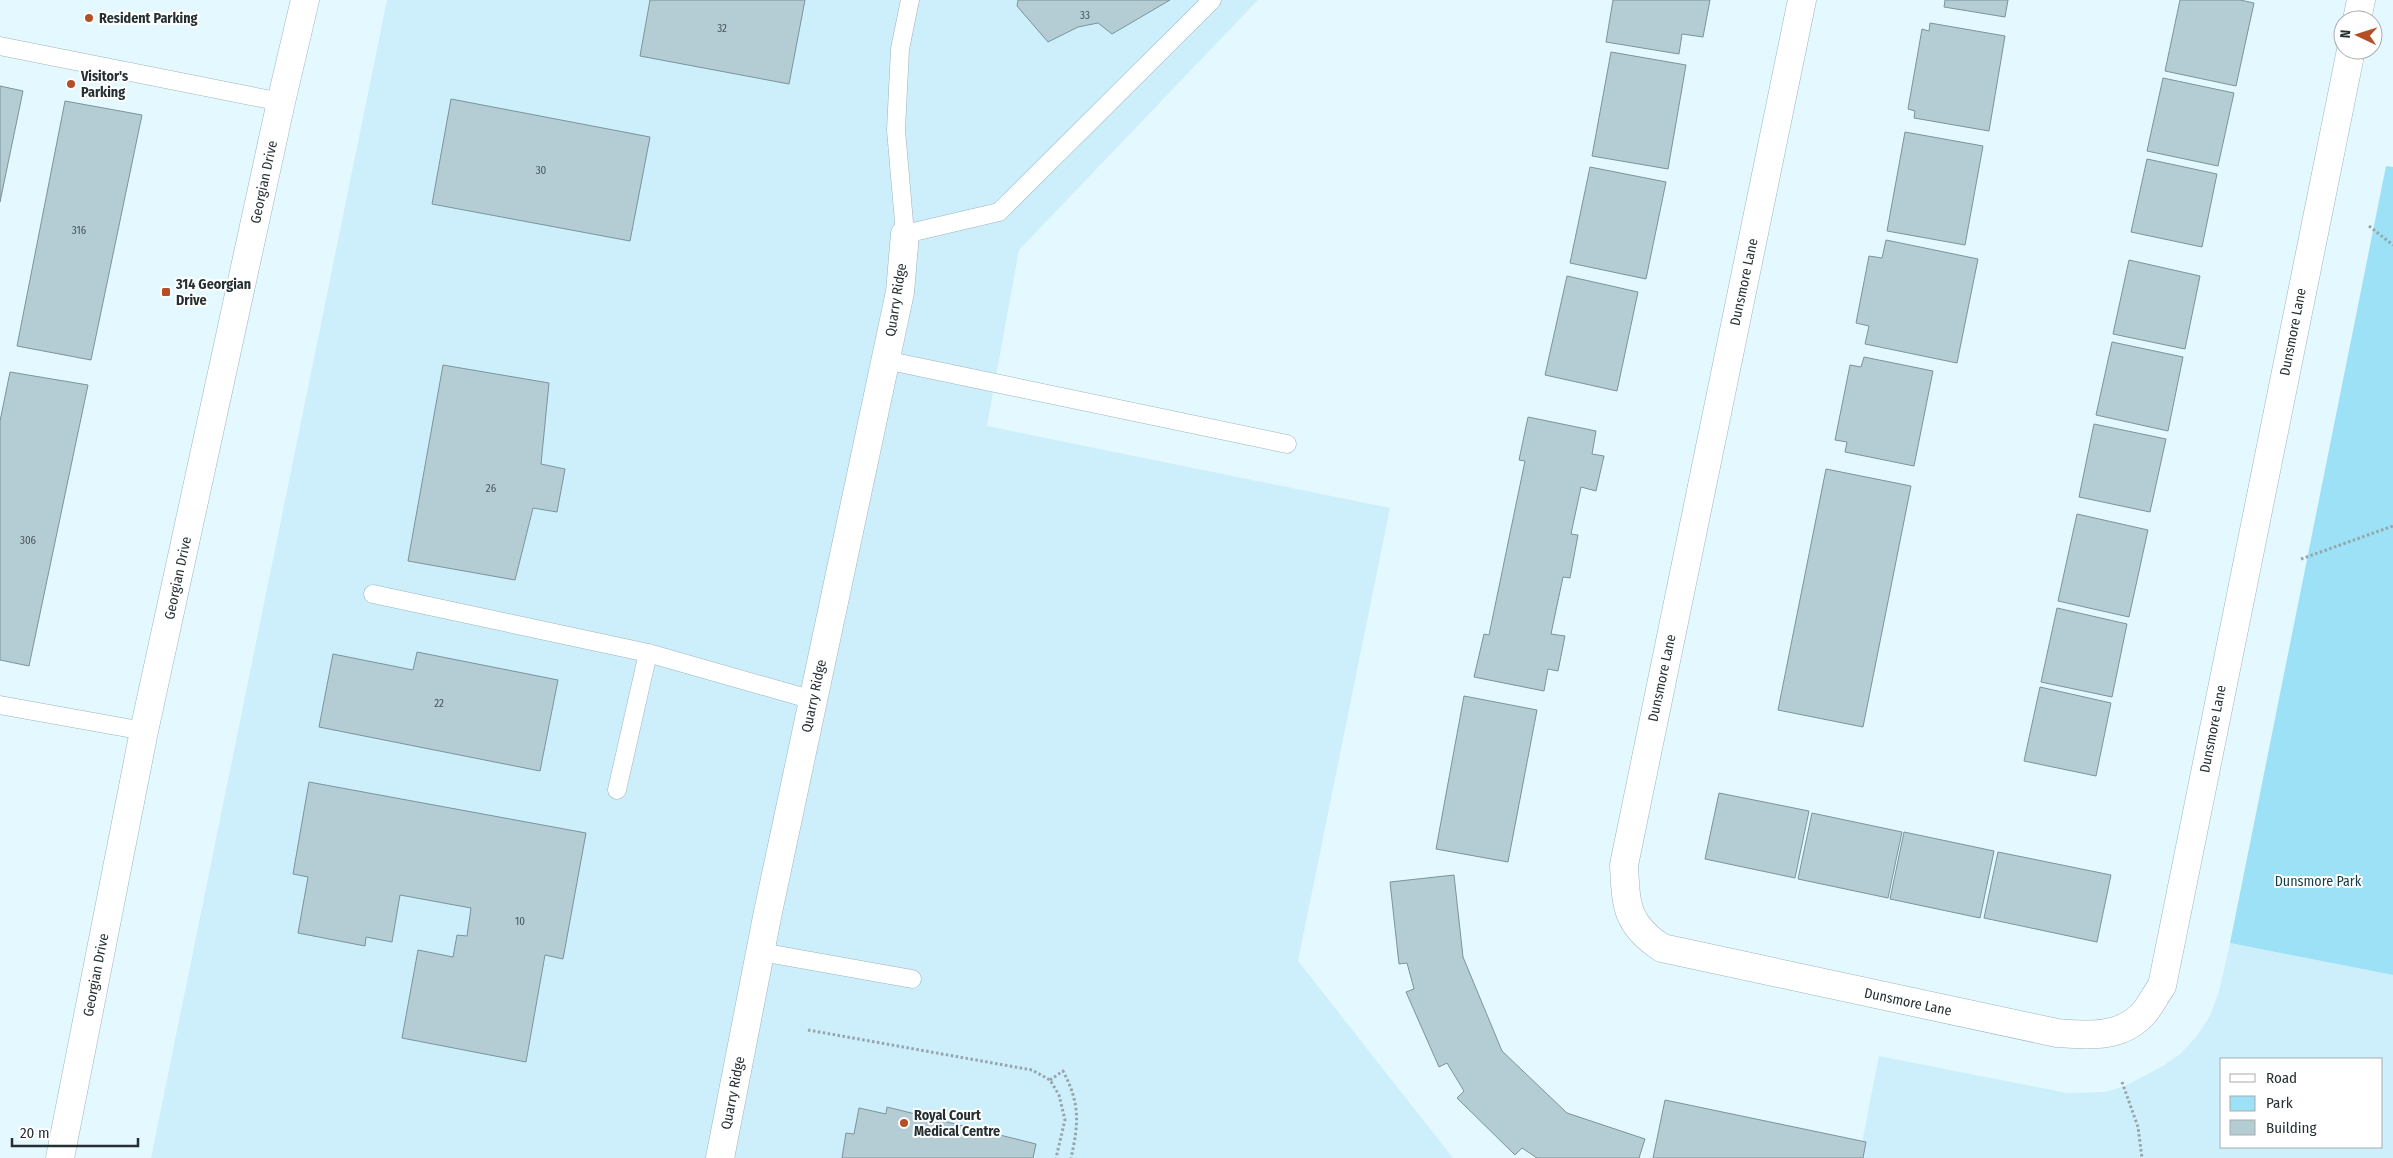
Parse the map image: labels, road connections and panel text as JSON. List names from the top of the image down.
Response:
{
  "streets": {
    "street": ["Georgian Drive", "Dunsmore Lane", "Quarry Ridge"]
  },
  "parks": ["Dunsmore Park"],
  "places": {
    "other": ["Resident Parking", "Visitor's Parking", "Royal Court Medical Centre"],
    "transit": ["314 Georgian Drive"]
  },
  "house_numbers": [
    "33",
    "32",
    "30",
    "316",
    "26",
    "306",
    "22",
    "10"
  ],
  "legend": ["Road", "Park", "Building"],
  "scale_bar": "20 m",
  "north": "left"
}
